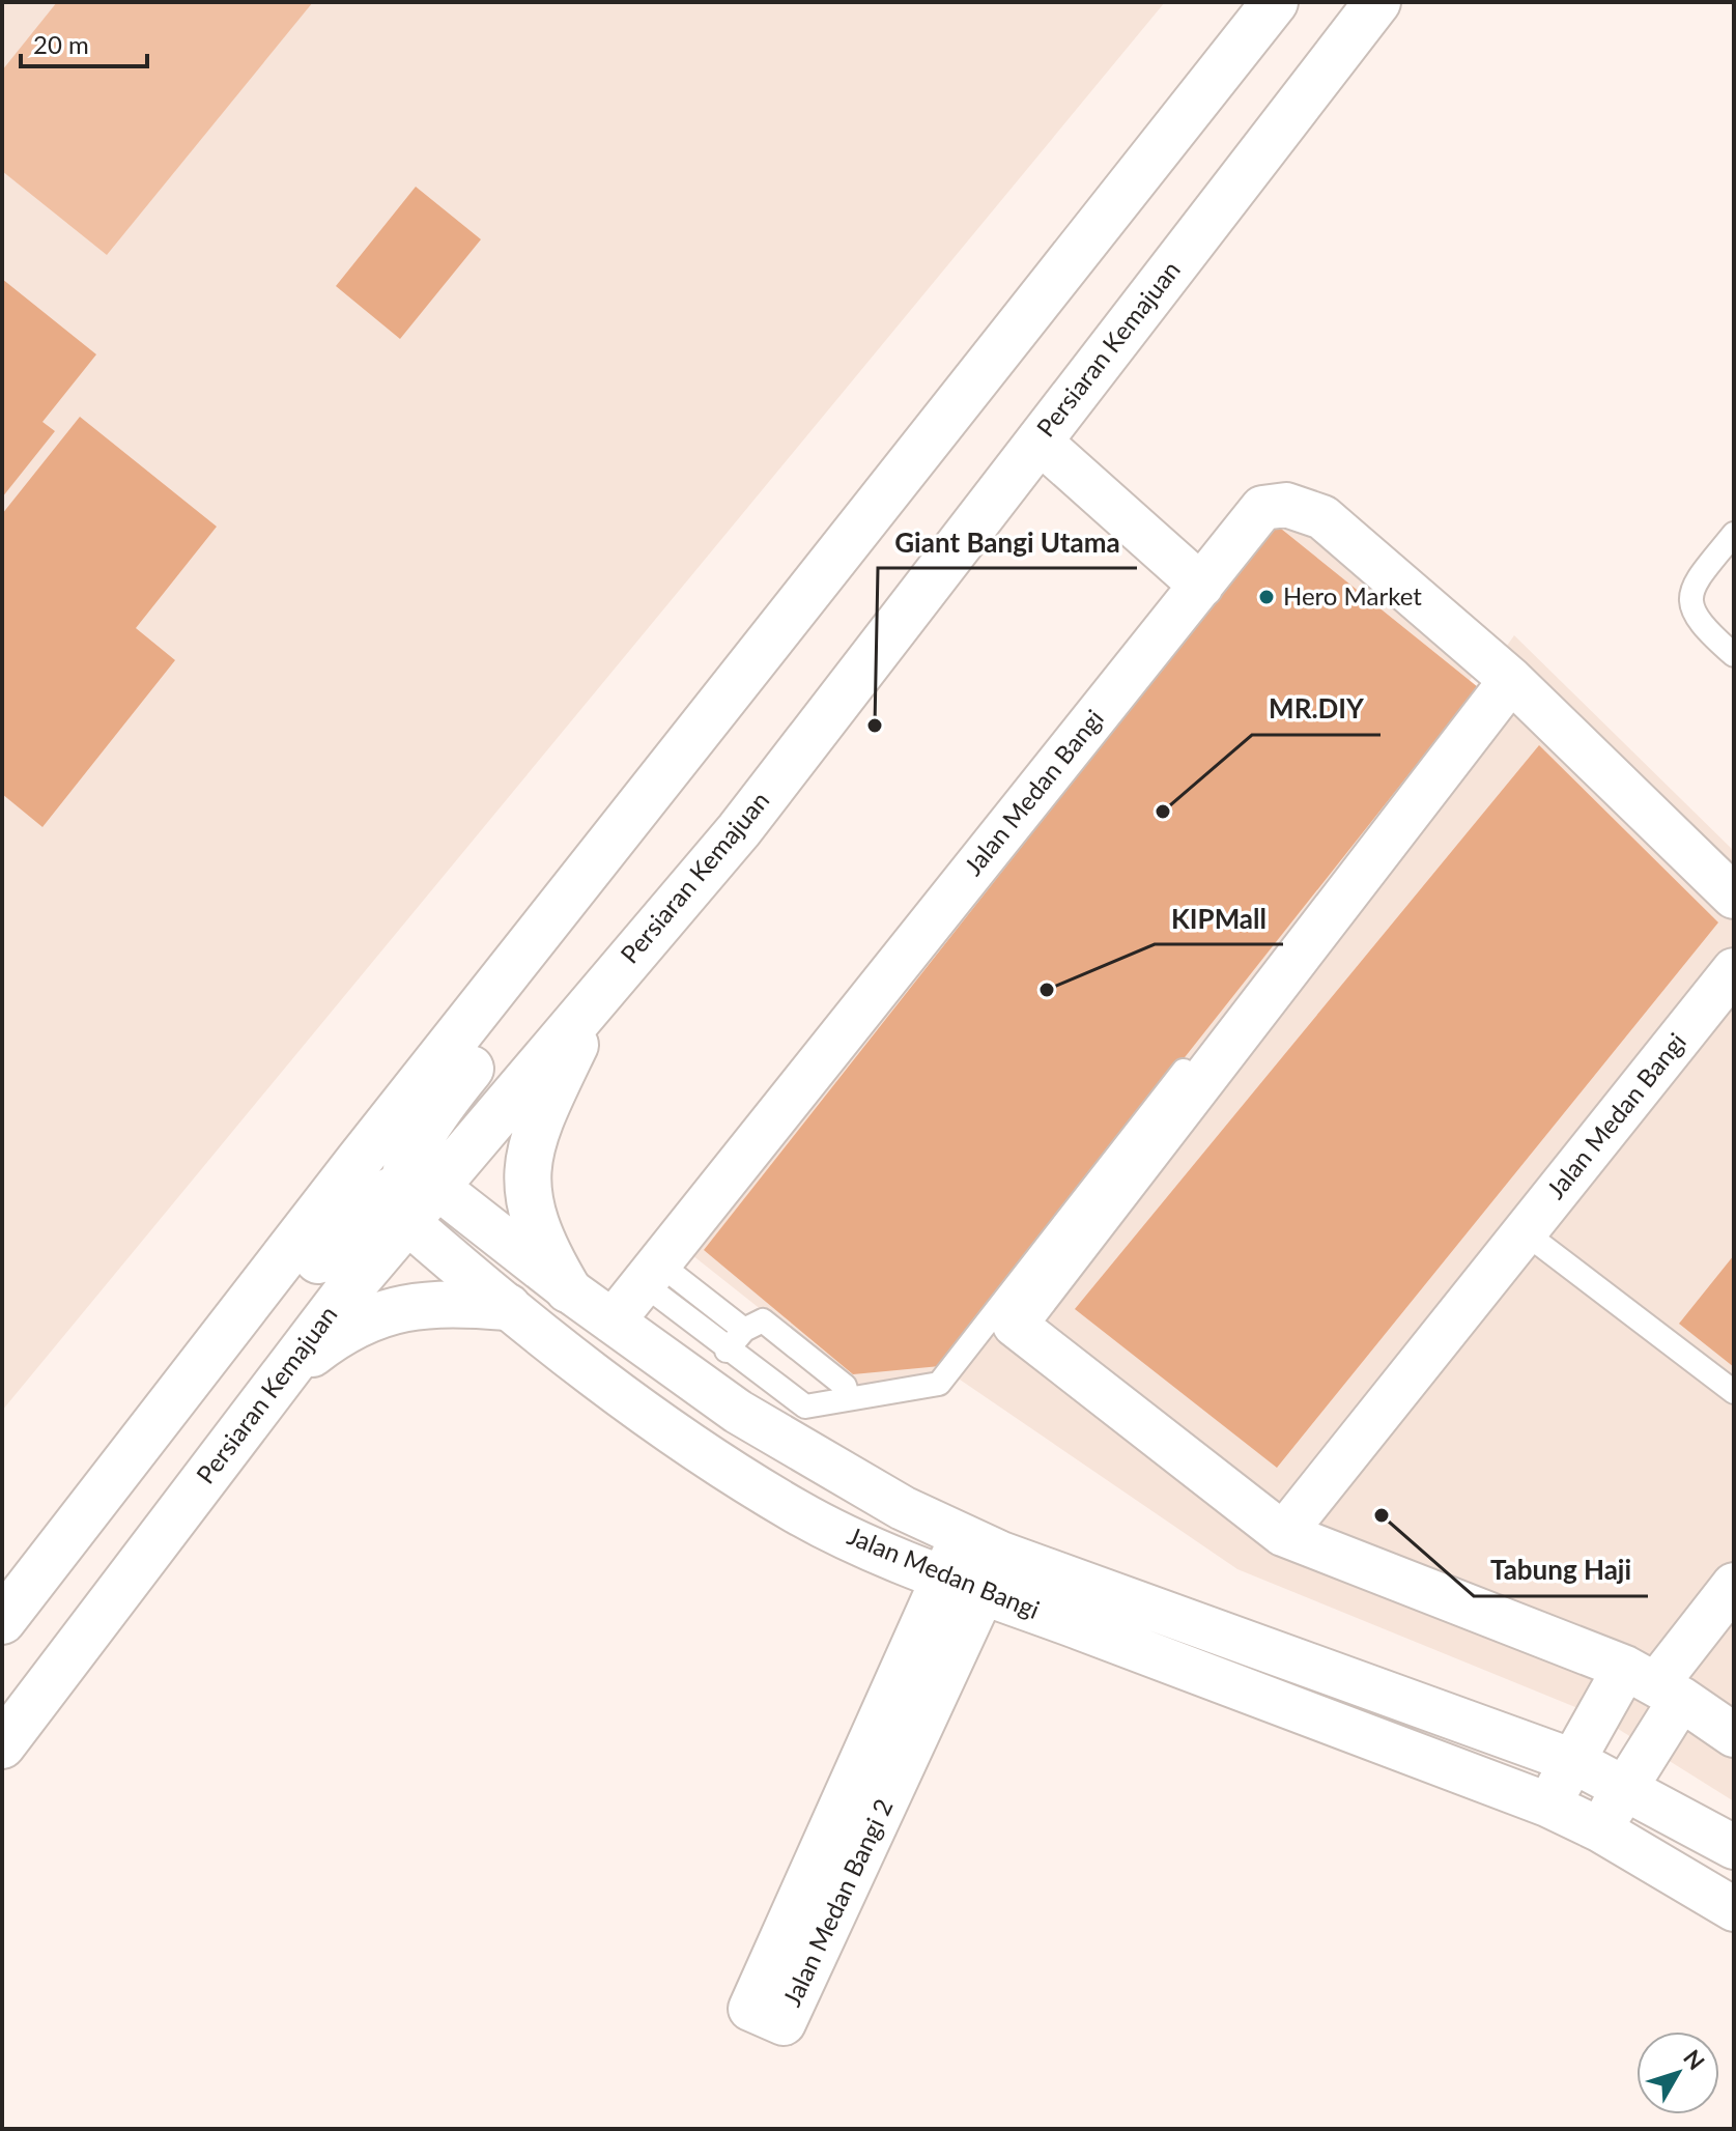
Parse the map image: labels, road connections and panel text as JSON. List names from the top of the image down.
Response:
{
  "streets": {
    "main road": ["Persiaran Kemajuan"],
    "street": ["Jalan Medan Bangi", "Jalan Medan Bangi 2"]
  },
  "crossings": [
    ["Persiaran Kemajuan", "Jalan Medan Bangi"],
    ["Jalan Medan Bangi", "Jalan Medan Bangi 2"]
  ],
  "places": [
    "Hero Market",
    "Giant Bangi Utama",
    "MR.DIY",
    "KIPMall",
    "Tabung Haji"
  ],
  "scale_bar": "20 m",
  "north": "top right"
}
